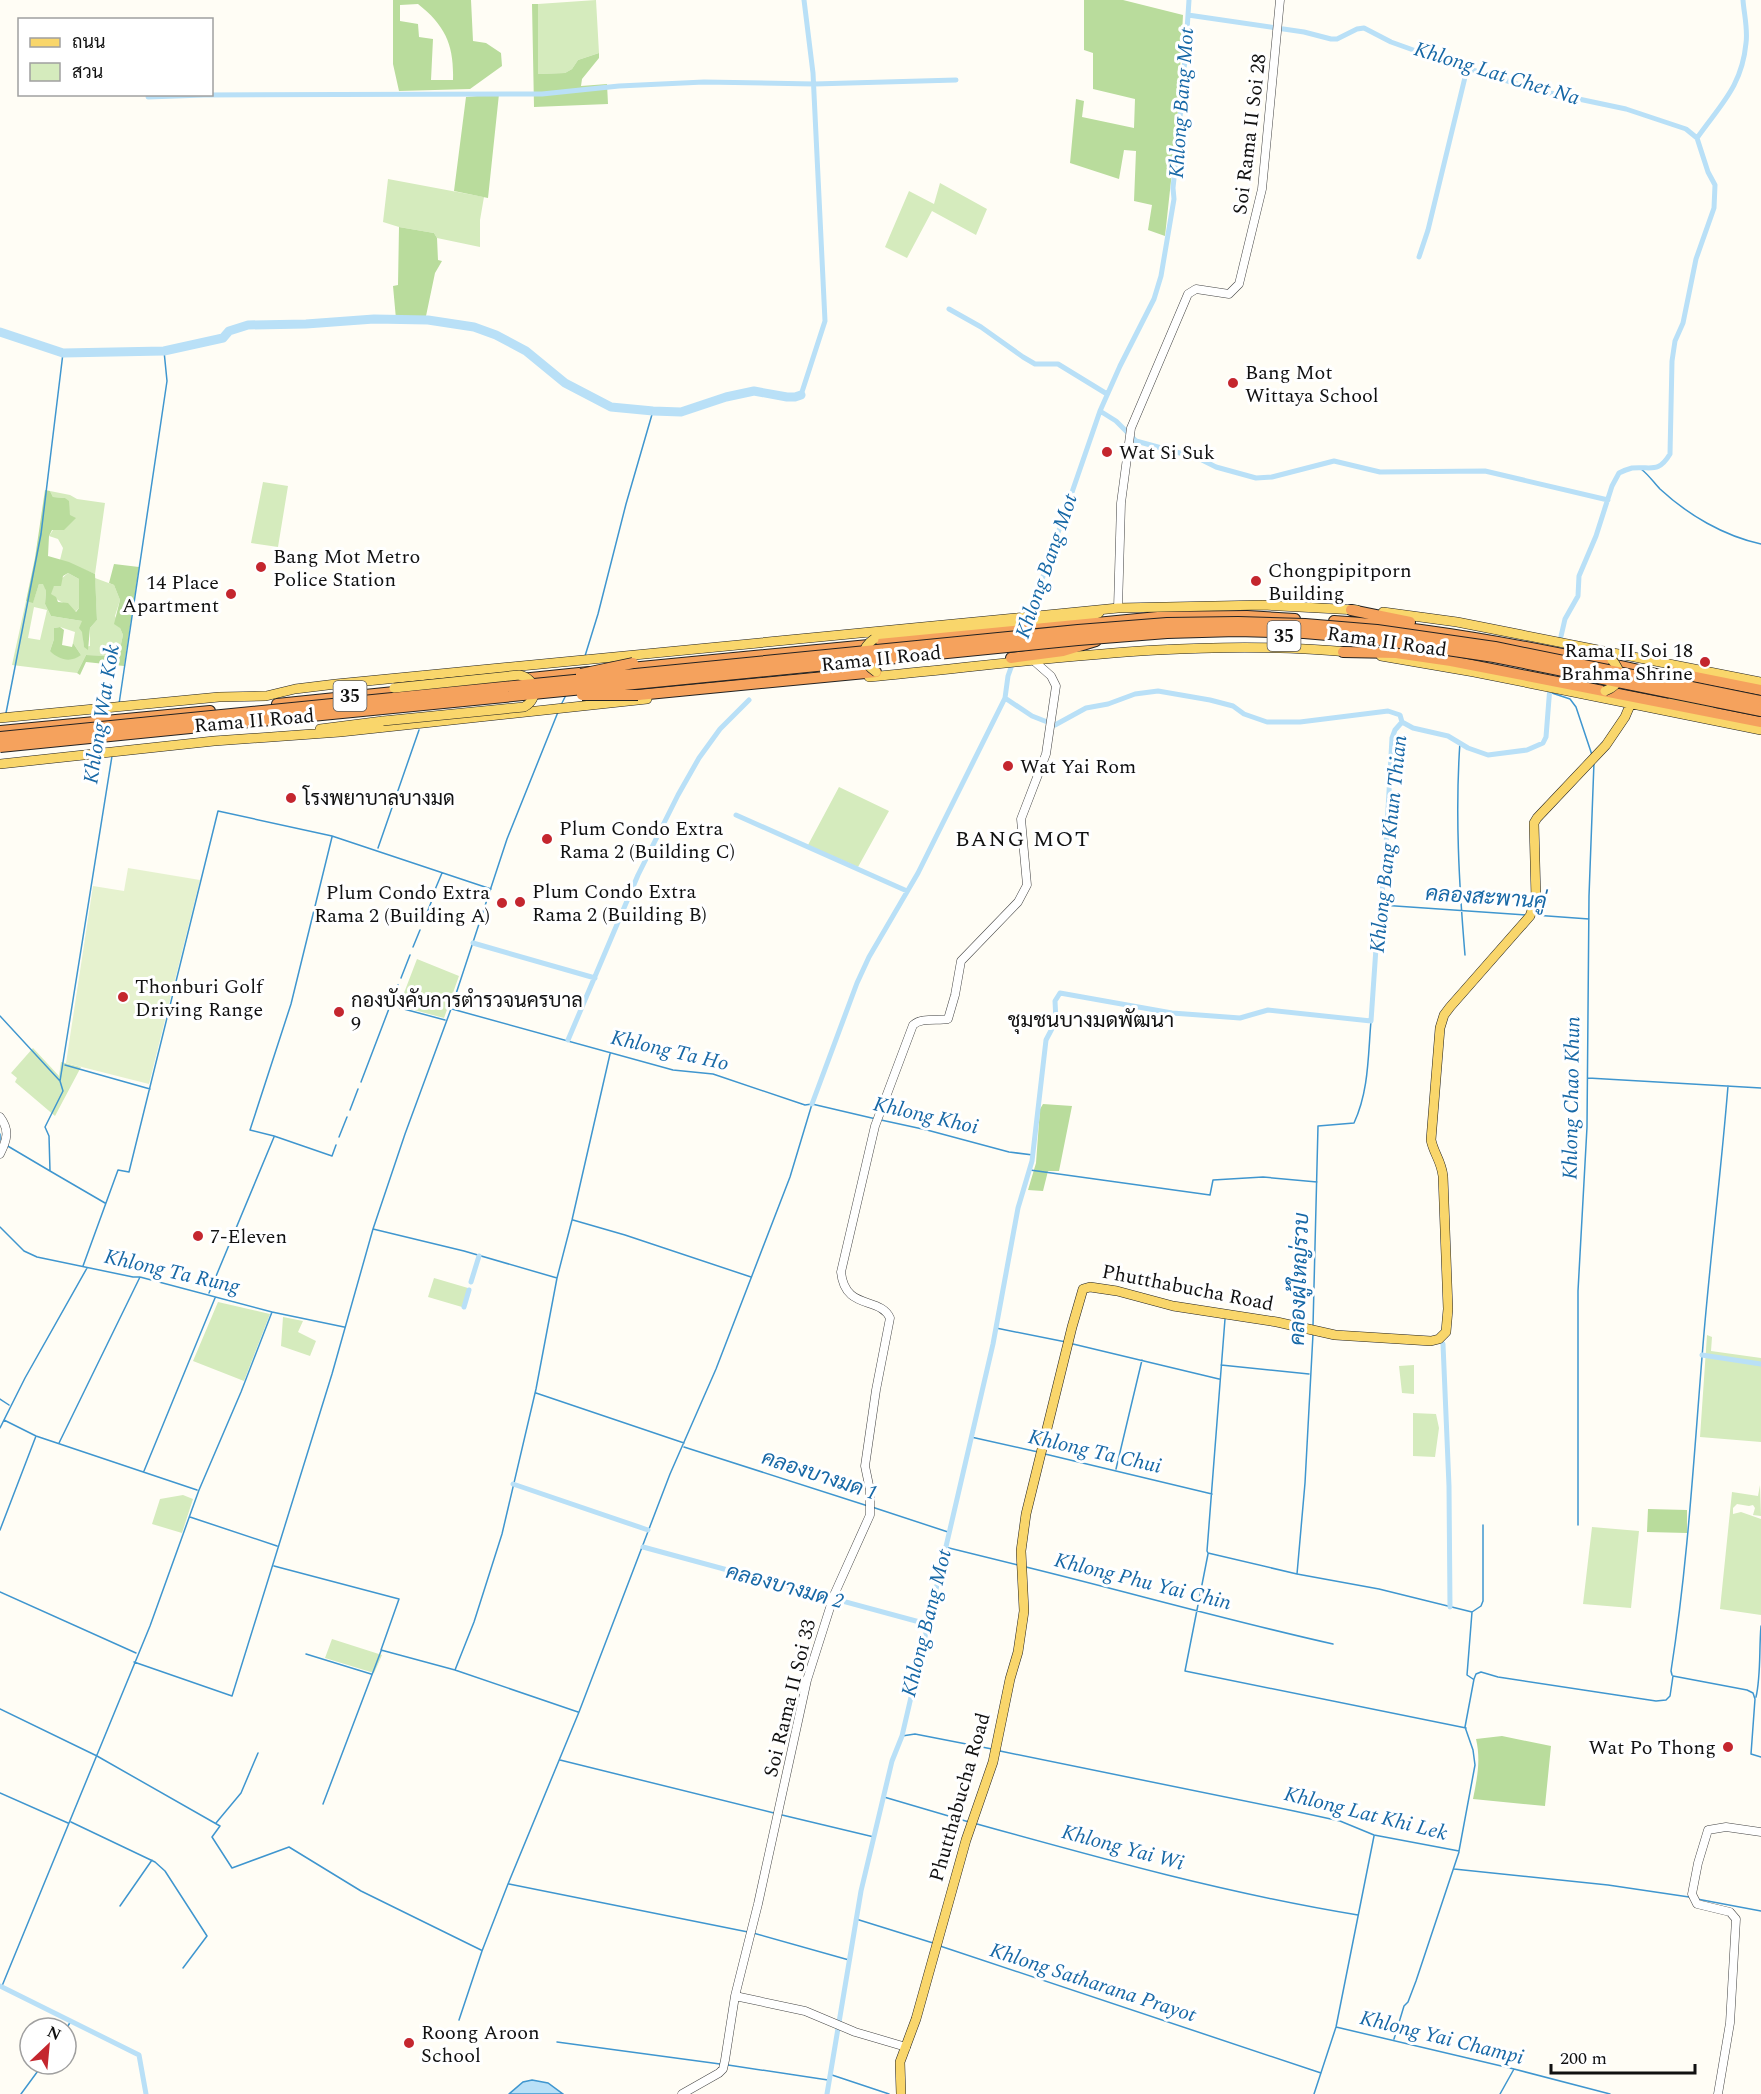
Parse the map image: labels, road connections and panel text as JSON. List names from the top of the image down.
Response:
{
  "streets": {
    "highway": ["35", "Rama II Road"],
    "main road": ["Phutthabucha Road"],
    "street": ["Soi Rama II Soi 28", "Soi Rama II Soi 33"]
  },
  "crossings": [
    ["Soi Rama II Soi 28", "Rama II Road"],
    ["Rama II Road", "Phutthabucha Road"],
    ["Rama II Road", "Soi Rama II Soi 33"]
  ],
  "districts": ["BANG MOT", "ชุมชนบางมดพัฒนา"],
  "water": [
    "Khlong Lat Chet Na",
    "Khlong Bang Mot",
    "Khlong Wat Kok",
    "Khlong Bang Khun Thian",
    "คลองสะพานคู่",
    "Khlong Ta Ho",
    "Khlong Chao Khun",
    "Khlong Khoi",
    "Khlong Ta Rung",
    "คลองผู้ใหญ่รวบ",
    "Khlong Ta Chui",
    "คลองบางมด 1",
    "Khlong Phu Yai Chin",
    "คลองบางมด 2",
    "Khlong Lat Khi Lek",
    "Khlong Yai Wi",
    "Khlong Satharana Prayot",
    "Khlong Yai Champi"
  ],
  "places": [
    "Bang Mot Wittaya School",
    "Wat Si Suk",
    "Bang Mot Metro Police Station",
    "Chongpipitporn Building",
    "14 Place Apartment",
    "Rama II Soi 18 Brahma Shrine",
    "Wat Yai Rom",
    "โรงพยาบาลบางมด",
    "Plum Condo Extra Rama 2 (Building C)",
    "Plum Condo Extra Rama 2 (Building B)",
    "Plum Condo Extra Rama 2 (Building A)",
    "Thonburi Golf Driving Range",
    "กองบังคับการตำรวจนครบาล 9",
    "7-Eleven",
    "Wat Po Thong",
    "Roong Aroon School"
  ],
  "legend": ["ถนน", "สวน"],
  "scale_bar": "200 m",
  "north": "top right"
}
